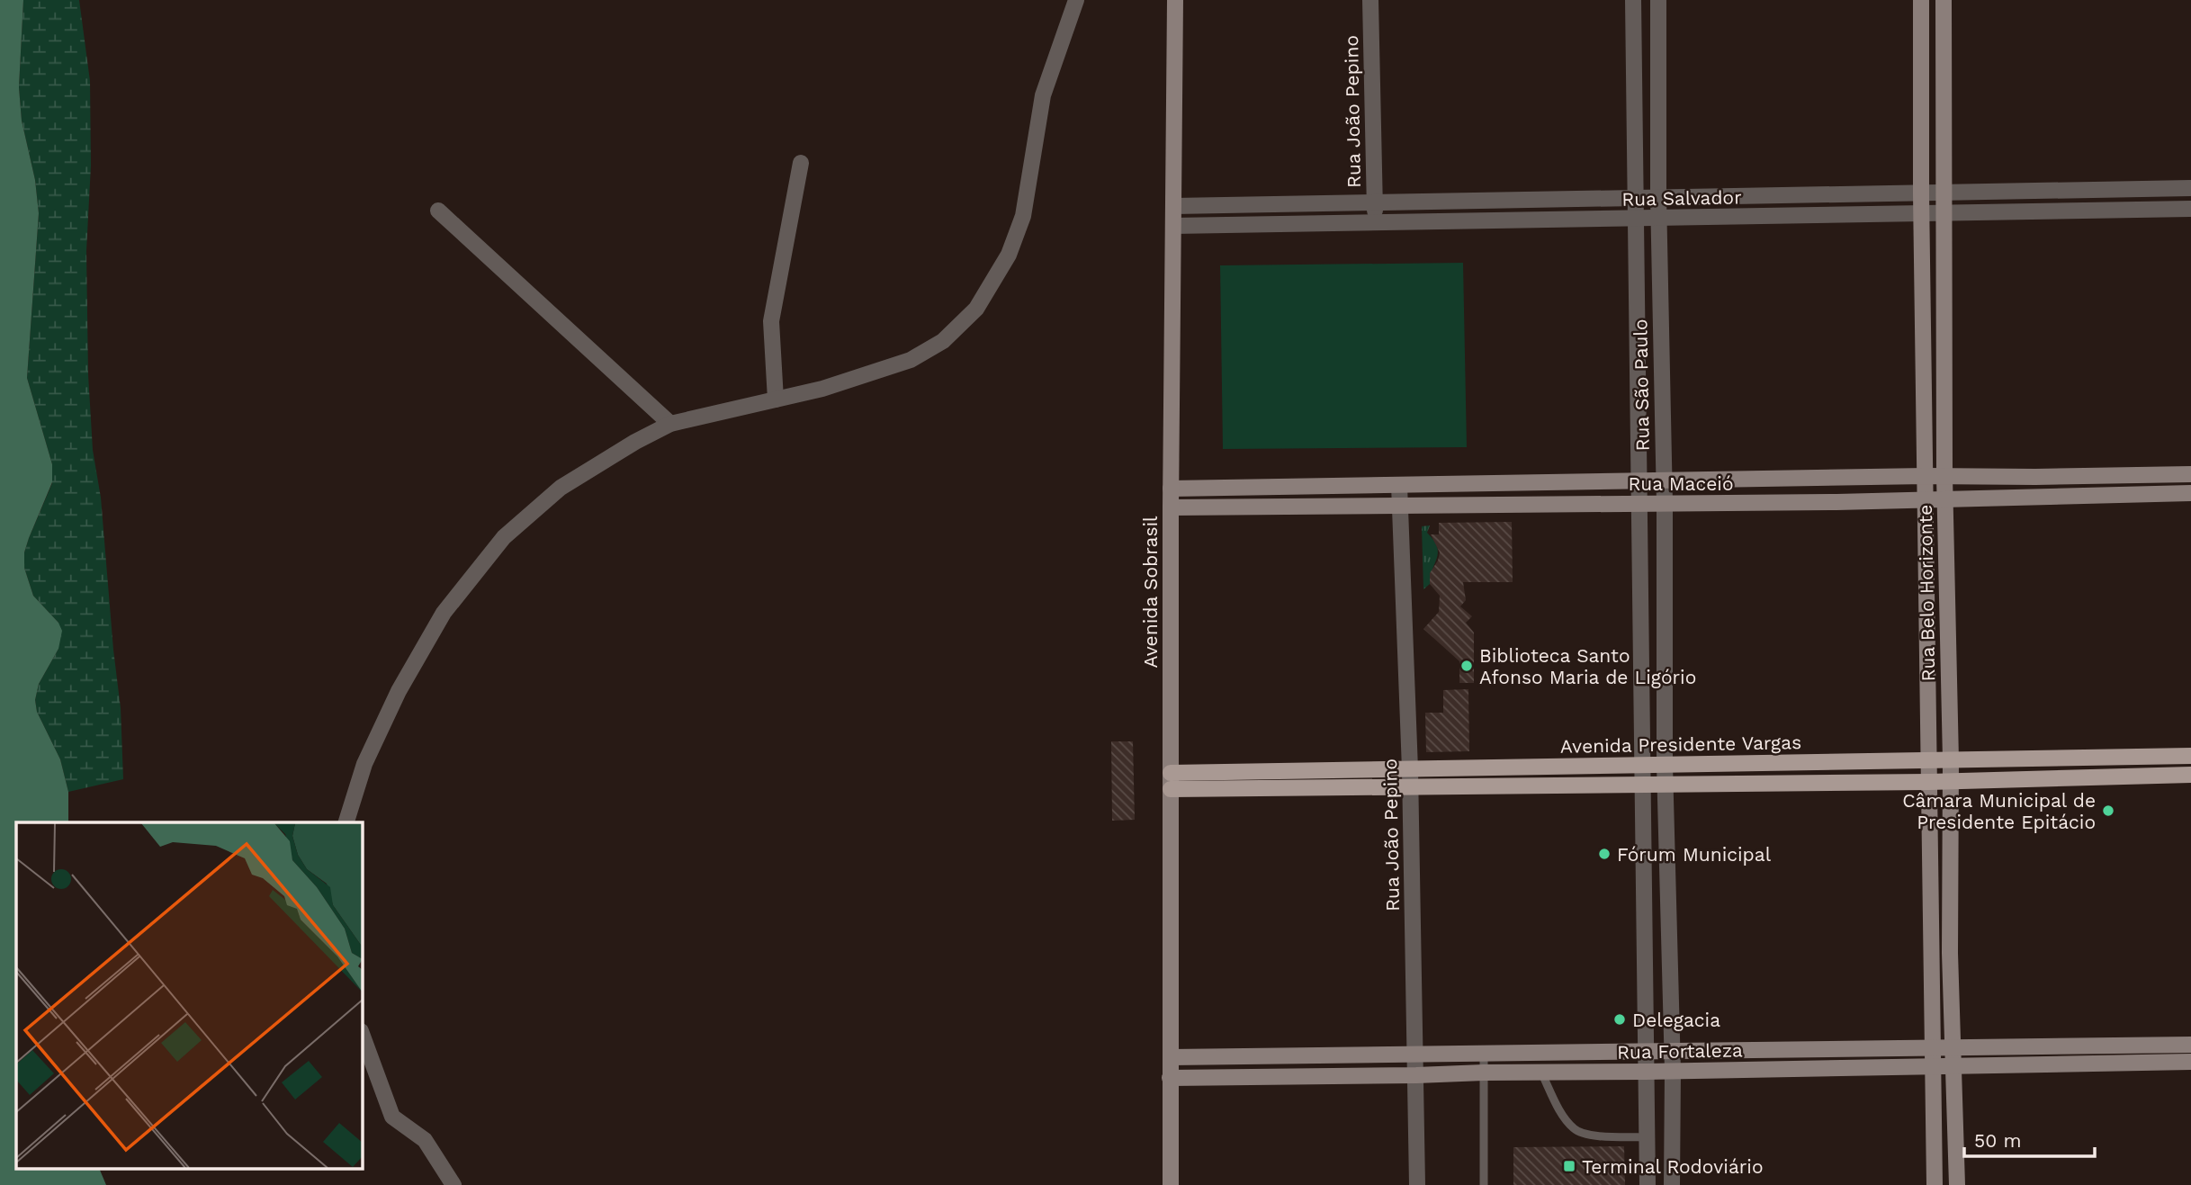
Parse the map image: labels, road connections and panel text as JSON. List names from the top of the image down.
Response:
{
  "streets": {
    "main road": ["Avenida Presidente Vargas"],
    "street": [
      "Rua João Pepino",
      "Rua Salvador",
      "Rua São Paulo",
      "Rua Maceió",
      "Avenida Sobrasil",
      "Rua Belo Horizonte",
      "Rua Fortaleza"
    ]
  },
  "crossings": [
    ["Rua João Pepino", "Rua Salvador"],
    ["Rua João Pepino", "Rua Maceió"],
    ["Rua João Pepino", "Avenida Presidente Vargas"],
    ["Rua João Pepino", "Rua Fortaleza"],
    ["Rua Salvador", "Rua São Paulo"],
    ["Rua Salvador", "Avenida Sobrasil"],
    ["Rua Salvador", "Rua Belo Horizonte"],
    ["Rua São Paulo", "Rua Maceió"],
    ["Rua São Paulo", "Avenida Presidente Vargas"],
    ["Rua São Paulo", "Rua Fortaleza"],
    ["Rua Maceió", "Avenida Sobrasil"],
    ["Rua Maceió", "Rua Belo Horizonte"],
    ["Avenida Sobrasil", "Avenida Presidente Vargas"],
    ["Avenida Sobrasil", "Rua Fortaleza"],
    ["Rua Belo Horizonte", "Avenida Presidente Vargas"],
    ["Rua Belo Horizonte", "Rua Fortaleza"]
  ],
  "places": {
    "other": [
      "Biblioteca Santo Afonso Maria de Ligório",
      "Câmara Municipal de Presidente Epitácio",
      "Fórum Municipal",
      "Delegacia"
    ],
    "transit": ["Terminal Rodoviário"]
  },
  "scale_bar": "50 m"
}
